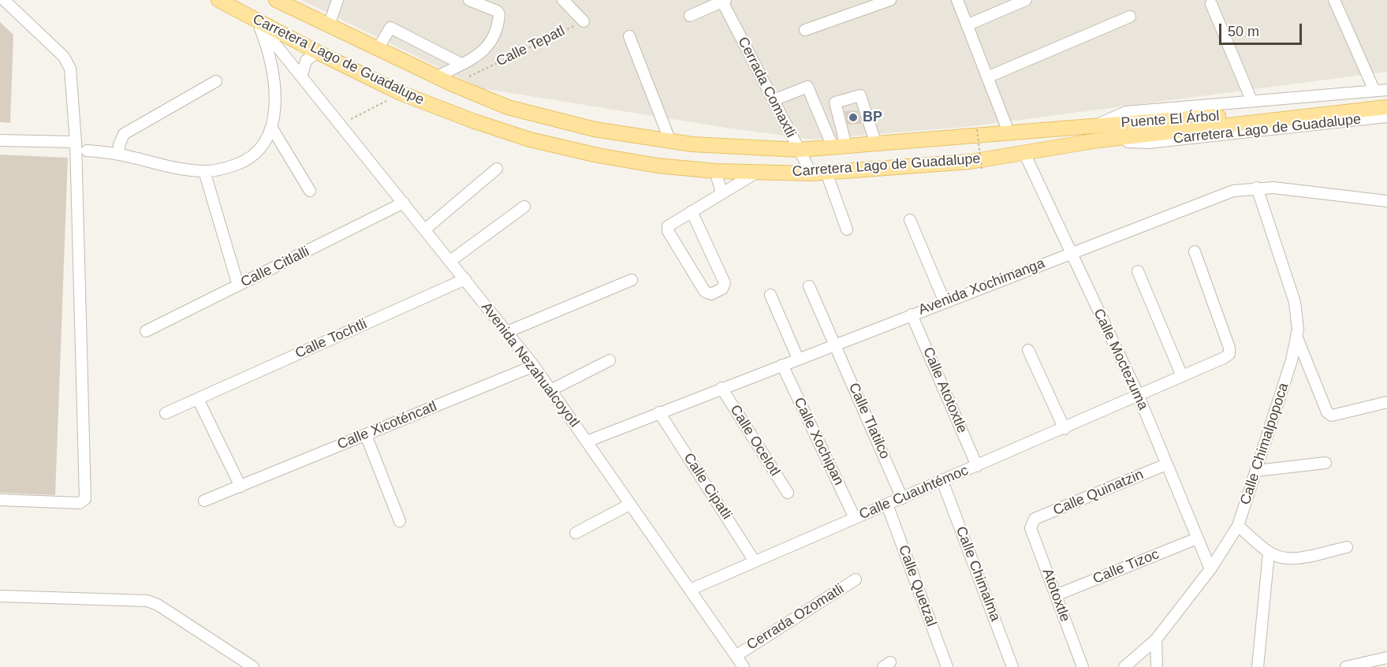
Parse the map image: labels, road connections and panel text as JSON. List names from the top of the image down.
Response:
{
  "streets": {
    "main road": ["Carretera Lago de Guadalupe", "Puente El Árbol"],
    "street": [
      "Calle Tepatl",
      "Cerrada Comaxtli",
      "Calle Citlalli",
      "Avenida Xochimanga",
      "Calle Tochtli",
      "Calle Moctezuma",
      "Avenida Nezahualcoyotl",
      "Calle Atotoxtle",
      "Calle Tlatilco",
      "Calle Xicoténcatl",
      "Calle Ocelotl",
      "Calle Xochipan",
      "Calle Chimalpopoca",
      "Calle Cipatli",
      "Calle Cuauhtémoc",
      "Calle Quinatzin",
      "Calle Tizoc",
      "Calle Chimalma",
      "Calle Quetzal",
      "Atotoxtle",
      "Cerrada Ozomatli"
    ]
  },
  "crossings": [
    ["Calle Tepatl", "Carretera Lago de Guadalupe"],
    ["Carretera Lago de Guadalupe", "Cerrada Comaxtli"],
    ["Carretera Lago de Guadalupe", "Puente El Árbol"],
    ["Carretera Lago de Guadalupe", "Calle Moctezuma"],
    ["Carretera Lago de Guadalupe", "Avenida Nezahualcoyotl"],
    ["Calle Citlalli", "Avenida Nezahualcoyotl"],
    ["Avenida Xochimanga", "Calle Moctezuma"],
    ["Avenida Xochimanga", "Avenida Nezahualcoyotl"],
    ["Avenida Xochimanga", "Calle Atotoxtle"],
    ["Avenida Xochimanga", "Calle Tlatilco"],
    ["Avenida Xochimanga", "Calle Ocelotl"],
    ["Avenida Xochimanga", "Calle Xochipan"],
    ["Avenida Xochimanga", "Calle Chimalpopoca"],
    ["Avenida Xochimanga", "Calle Cipatli"],
    ["Calle Tochtli", "Avenida Nezahualcoyotl"],
    ["Calle Moctezuma", "Calle Chimalpopoca"],
    ["Calle Moctezuma", "Calle Cuauhtémoc"],
    ["Calle Moctezuma", "Calle Quinatzin"],
    ["Calle Moctezuma", "Calle Tizoc"],
    ["Avenida Nezahualcoyotl", "Calle Xicoténcatl"],
    ["Avenida Nezahualcoyotl", "Calle Cuauhtémoc"],
    ["Avenida Nezahualcoyotl", "Cerrada Ozomatli"],
    ["Calle Atotoxtle", "Calle Cuauhtémoc"],
    ["Calle Tlatilco", "Calle Cuauhtémoc"],
    ["Calle Xochipan", "Calle Cuauhtémoc"],
    ["Calle Cipatli", "Calle Cuauhtémoc"],
    ["Calle Cuauhtémoc", "Calle Chimalma"],
    ["Calle Cuauhtémoc", "Calle Quetzal"],
    ["Calle Quinatzin", "Atotoxtle"],
    ["Calle Tizoc", "Atotoxtle"]
  ],
  "places": ["BP"],
  "scale_bar": "50 m"
}
